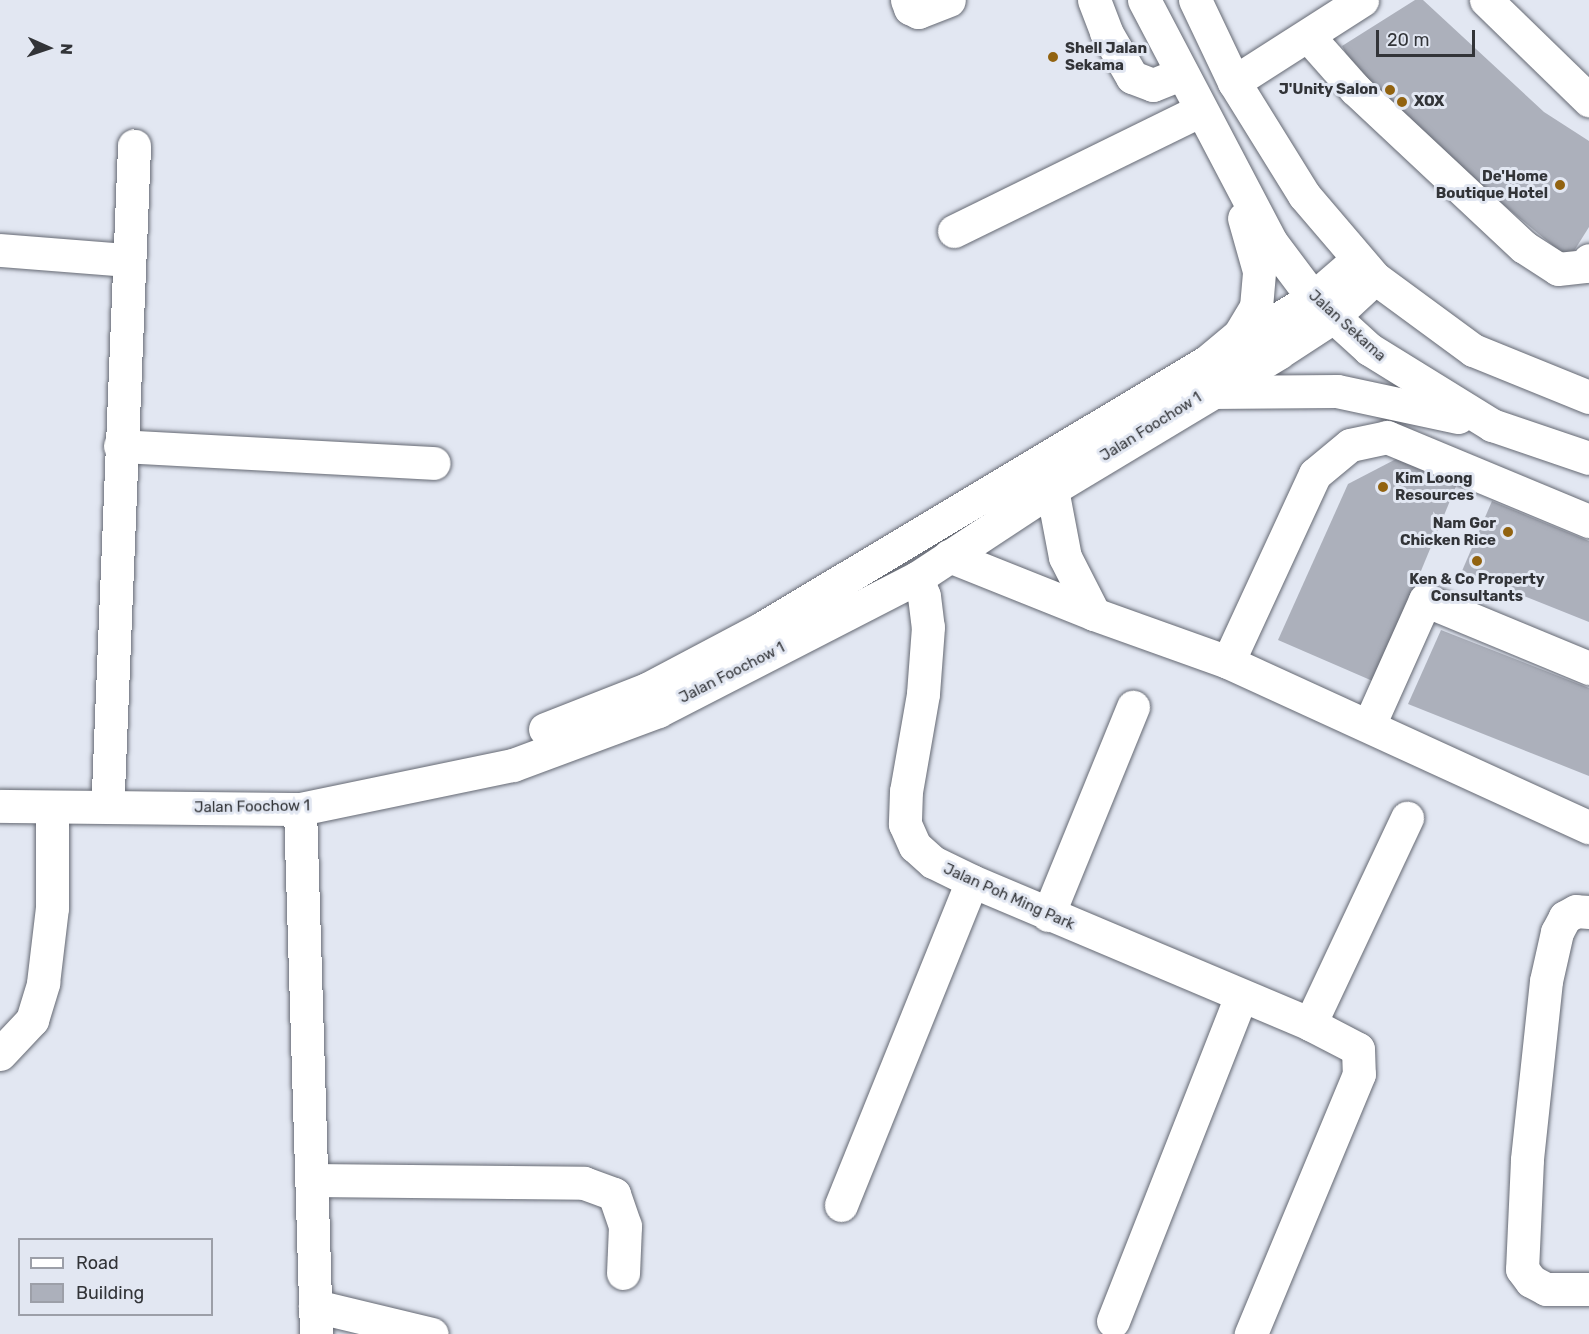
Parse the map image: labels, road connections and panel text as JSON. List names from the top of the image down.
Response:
{
  "streets": {
    "street": ["Jalan Sekama", "Jalan Foochow 1", "Jalan Poh Ming Park"]
  },
  "crossings": [
    ["Jalan Sekama", "Jalan Foochow 1"],
    ["Jalan Foochow 1", "Jalan Poh Ming Park"]
  ],
  "places": [
    "Shell Jalan Sekama",
    "J'Unity Salon",
    "XOX",
    "De'Home Boutique Hotel",
    "Kim Loong Resources",
    "Nam Gor Chicken Rice",
    "Ken & Co Property Consultants"
  ],
  "legend": ["Road", "Building"],
  "scale_bar": "20 m",
  "north": "right"
}
